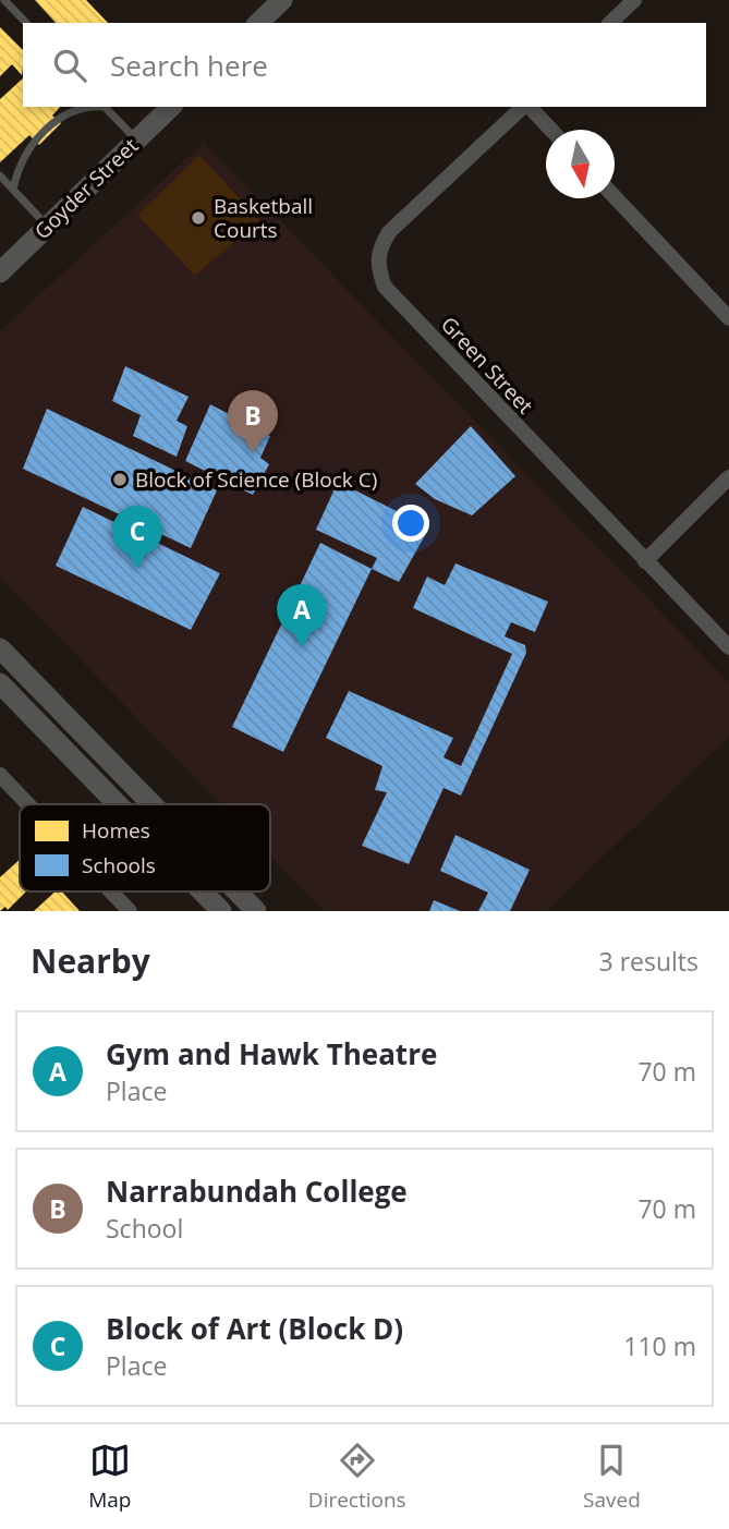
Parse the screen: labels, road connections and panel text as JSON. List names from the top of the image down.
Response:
{
  "streets": {
    "main road": ["Goyder Street"],
    "street": ["Green Street"]
  },
  "places": ["Basketball Courts", "Block of Science (Block C)"],
  "legend": ["Homes", "Schools"],
  "north": "bottom",
  "page": {
    "search": "Search here",
    "pins": ["B", "C", "A"],
    "heading": ["Nearby", "3 results"],
    "list": [
      {
        "mark": "A",
        "name": "Gym and Hawk Theatre",
        "note": "Place",
        "value": "70 m"
      },
      {
        "mark": "B",
        "name": "Narrabundah College",
        "note": "School",
        "value": "70 m"
      },
      {
        "mark": "C",
        "name": "Block of Art (Block D)",
        "note": "Place",
        "value": "110 m"
      }
    ],
    "nav": ["Map", "Directions", "Saved"]
  }
}
